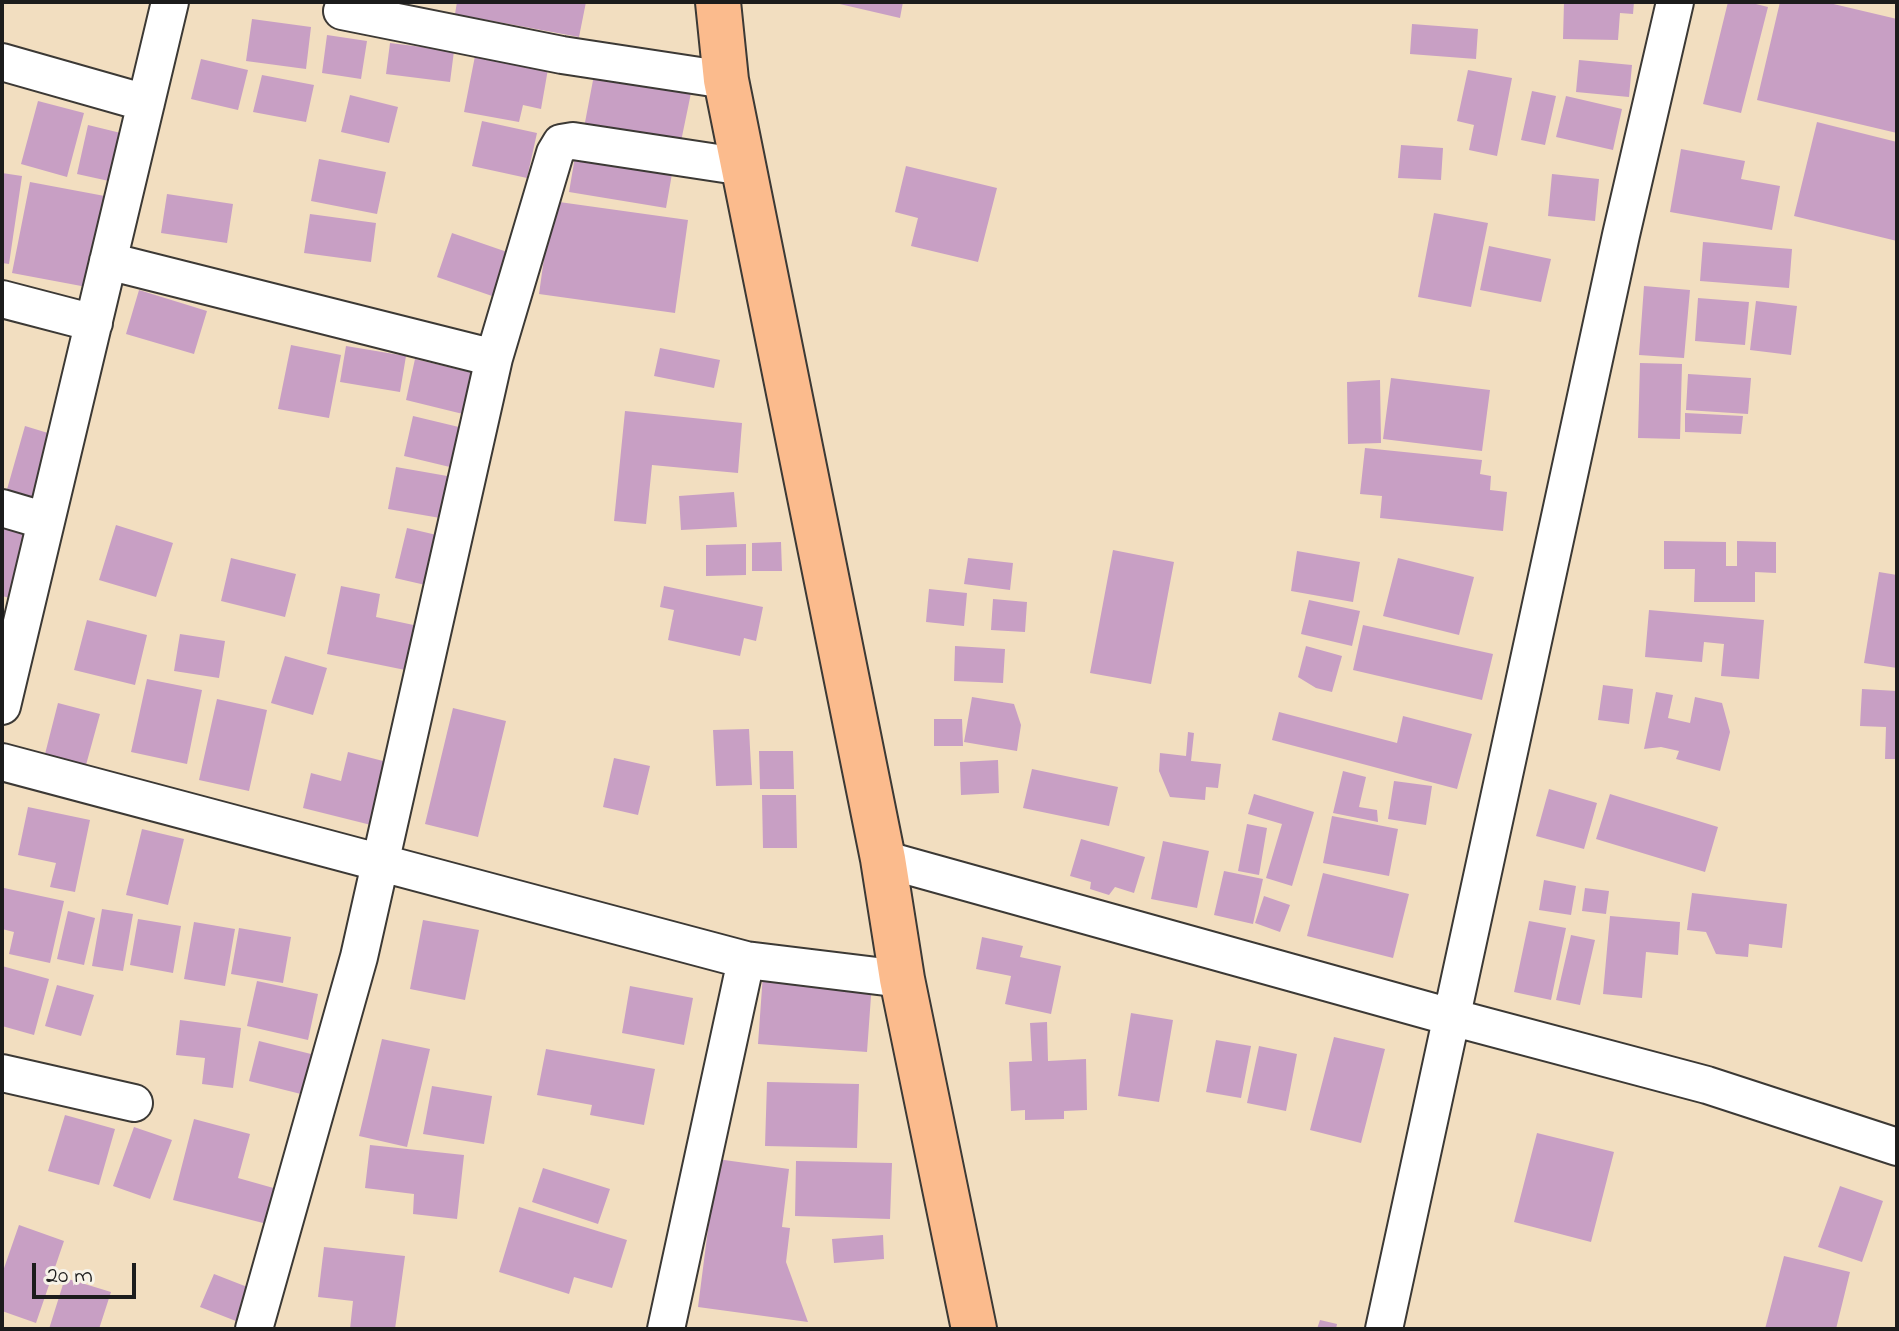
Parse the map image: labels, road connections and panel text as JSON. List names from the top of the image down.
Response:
{
  "scale_bar": "20 m"
}
